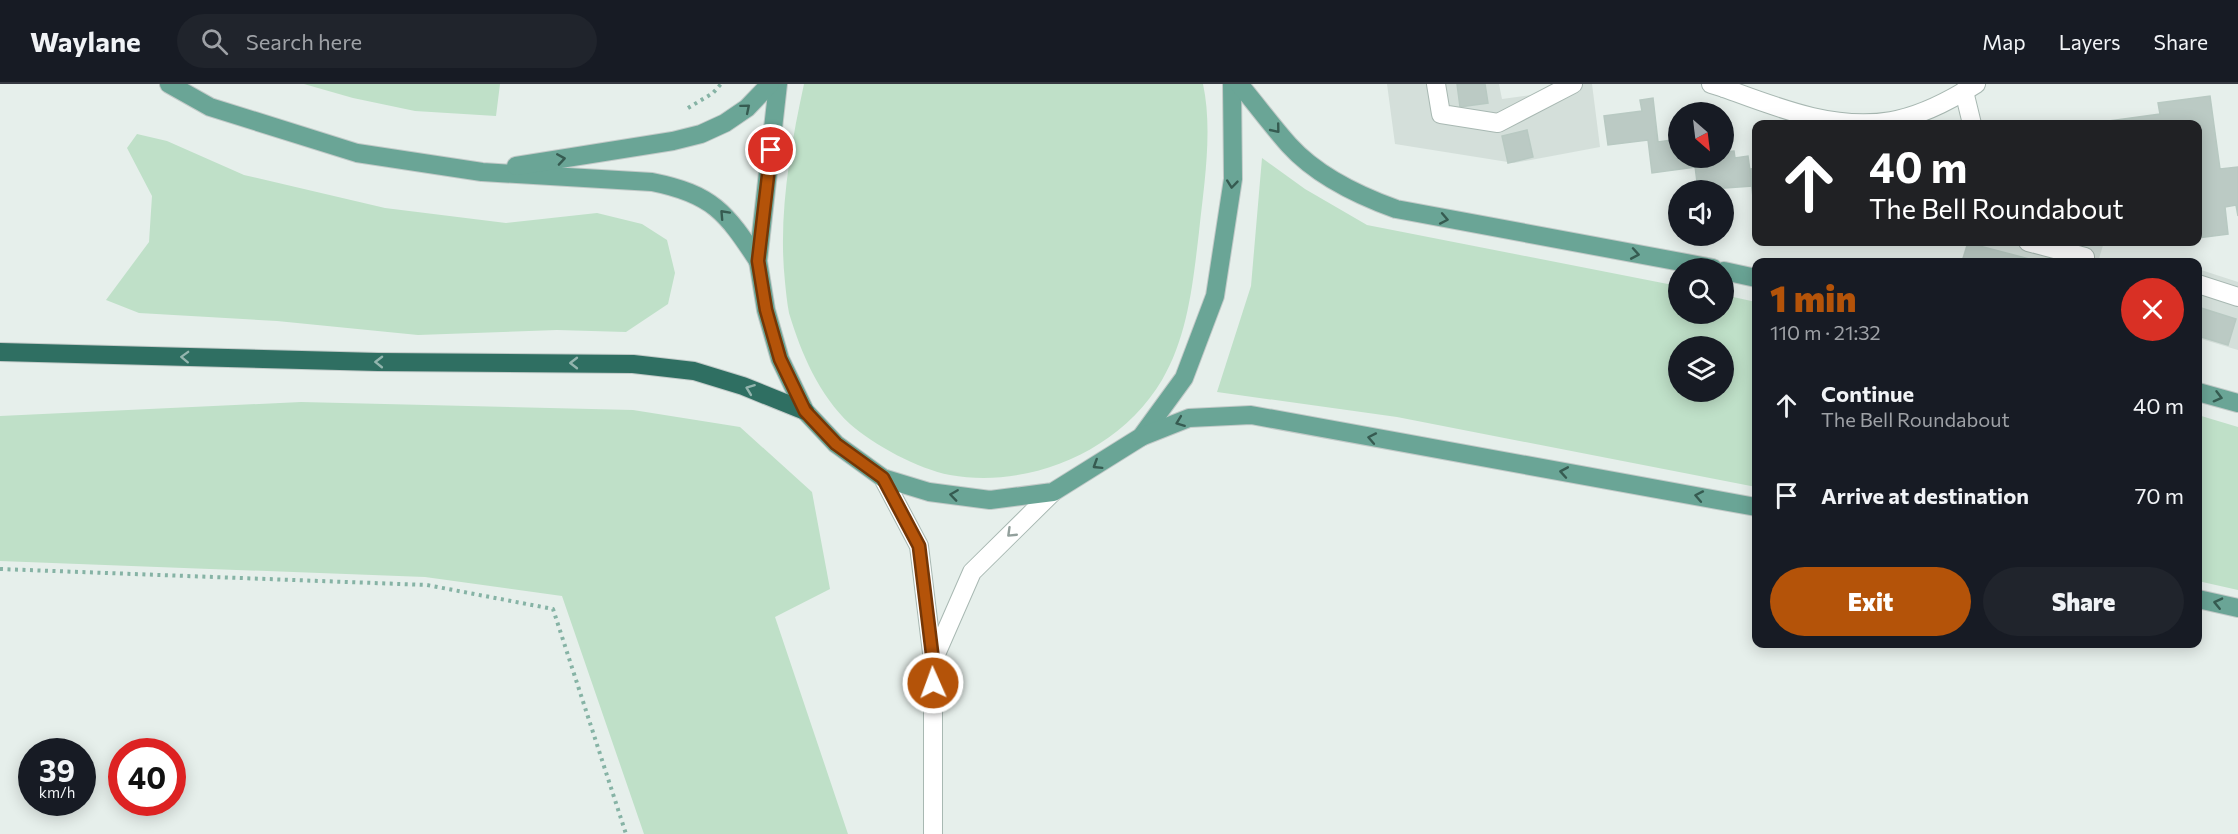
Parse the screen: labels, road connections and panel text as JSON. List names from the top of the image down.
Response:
{
  "north": "bottom right",
  "page": {
    "header": "Waylane",
    "search": "Search here",
    "nav": ["Map", "Layers", "Share"],
    "turn": ["40 m", "The Bell Roundabout"],
    "heading": ["1 min", "110 m · 21:32"],
    "list": [
      {
        "name": "Continue",
        "note": "The Bell Roundabout",
        "value": "40 m"
      },
      {
        "name": "Arrive at destination",
        "value": "70 m"
      }
    ],
    "buttons": ["Exit", "Share"],
    "speed": "39 km/h",
    "limit": "40"
  }
}
